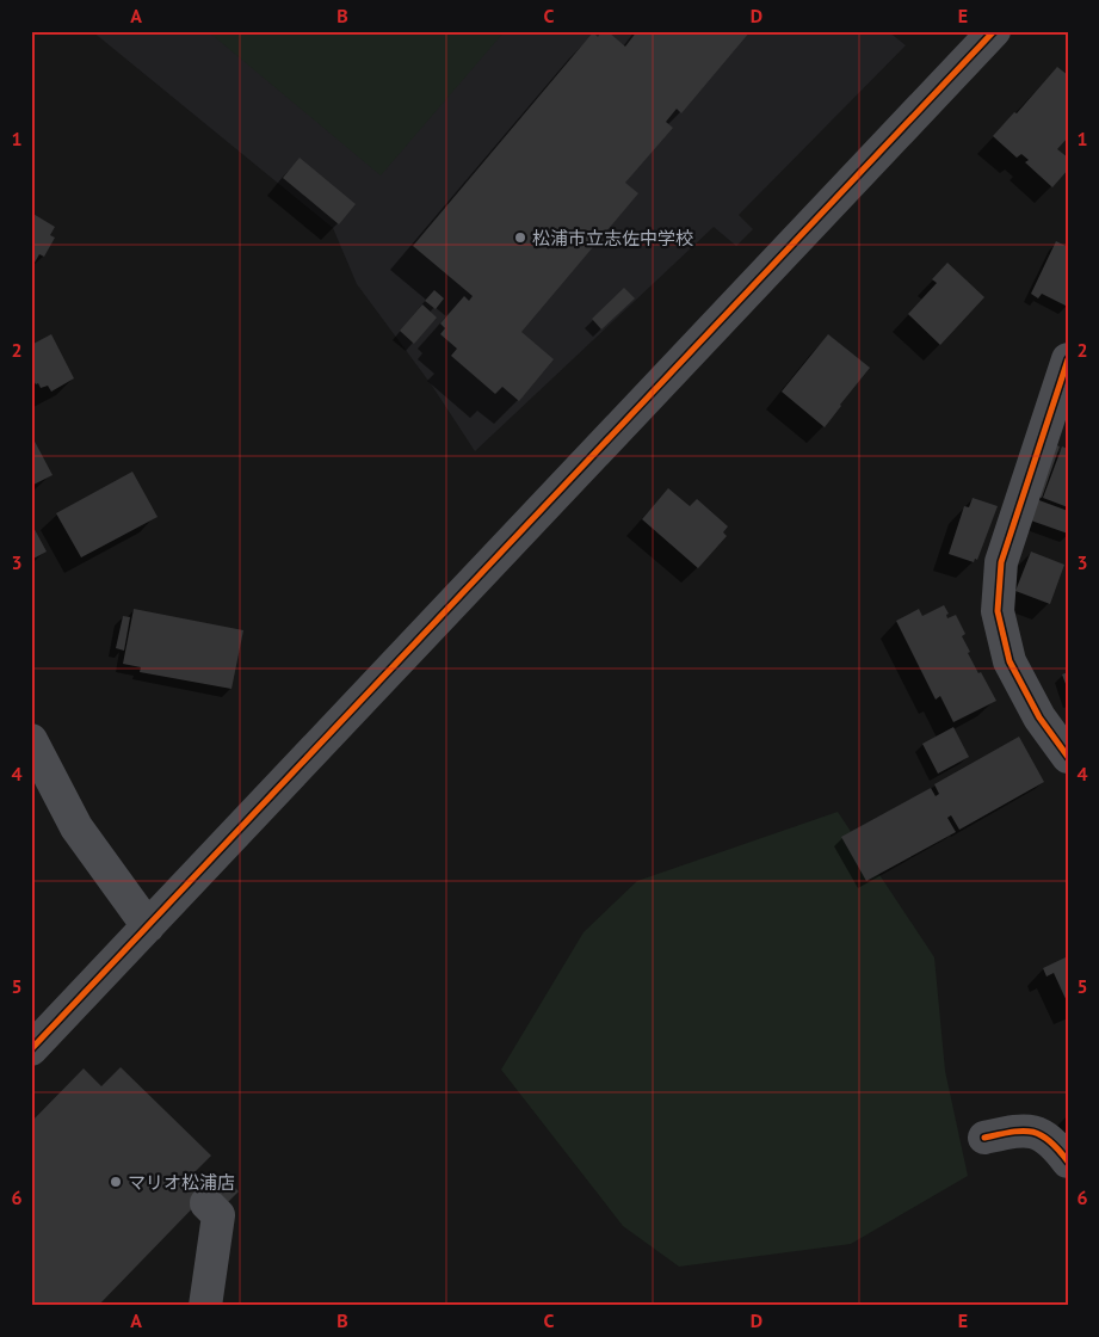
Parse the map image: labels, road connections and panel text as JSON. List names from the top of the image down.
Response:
{
  "places": ["松浦市立志佐中学校", "マリオ松浦店"],
  "grid": {
    "columns": [
      "A",
      "B",
      "C",
      "D",
      "E"
    ],
    "rows": [
      "1",
      "2",
      "3",
      "4",
      "5",
      "6"
    ]
  }
}
